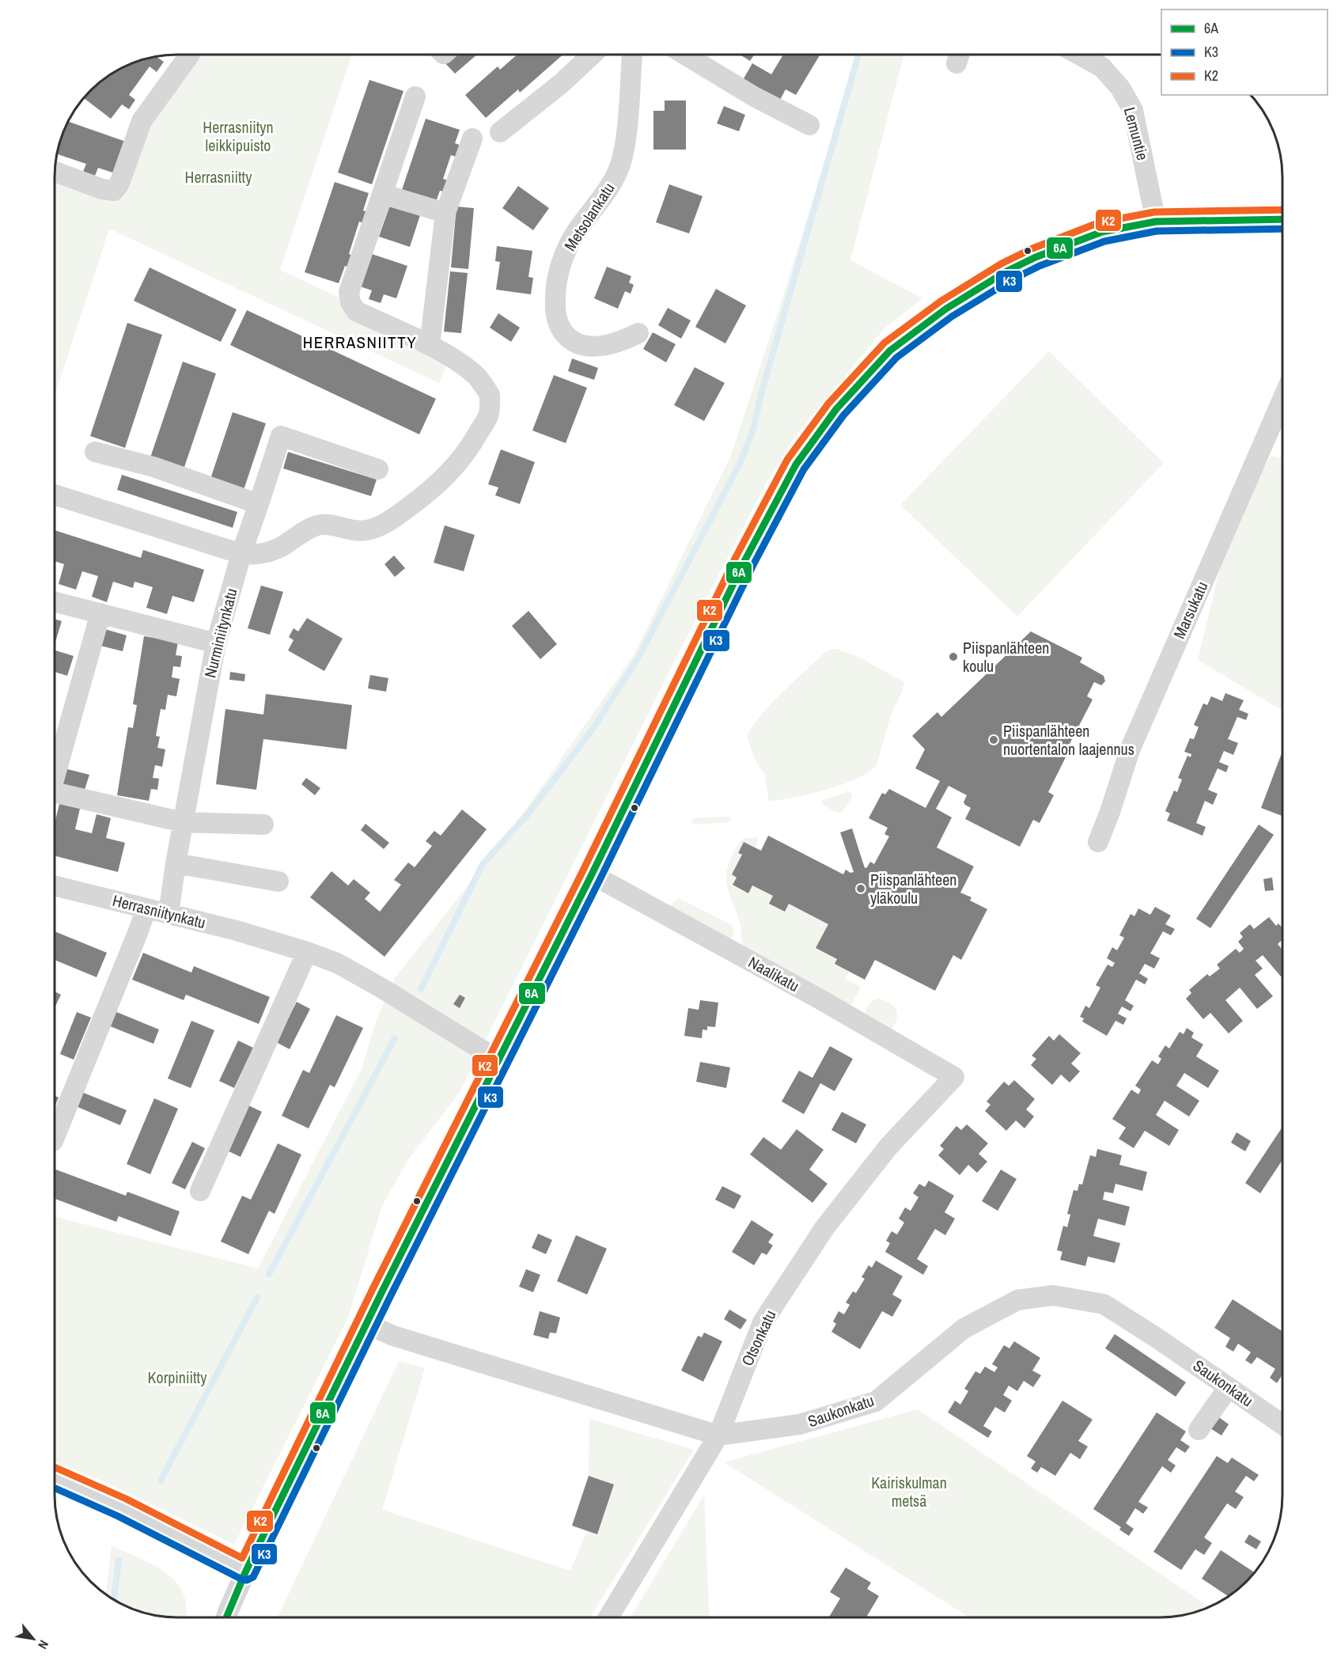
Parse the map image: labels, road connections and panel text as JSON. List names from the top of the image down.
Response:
{
  "streets": {
    "street": [
      "Lemuntie",
      "Metsolankatu",
      "Marsukatu",
      "Nurminiitynkatu",
      "Herrasniitynkatu",
      "Naalikatu",
      "Otsonkatu",
      "Saukonkatu"
    ]
  },
  "crossings": [
    ["Nurminiitynkatu", "Herrasniitynkatu"],
    ["Naalikatu", "Otsonkatu"],
    ["Otsonkatu", "Saukonkatu"]
  ],
  "districts": ["HERRASNIITTY"],
  "parks": [
    "Herrasniityn leikkipuisto",
    "Herrasniitty",
    "Korpiniitty",
    "Kairiskulman metsä"
  ],
  "places": ["Piispanlähteen koulu", "Piispanlähteen nuortentalon laajennus", "Piispanlähteen yläkoulu"],
  "lines": ["transit line K2", "transit line 6A", "transit line K3"],
  "legend": ["6A", "K3", "K2"],
  "north": "bottom right"
}
